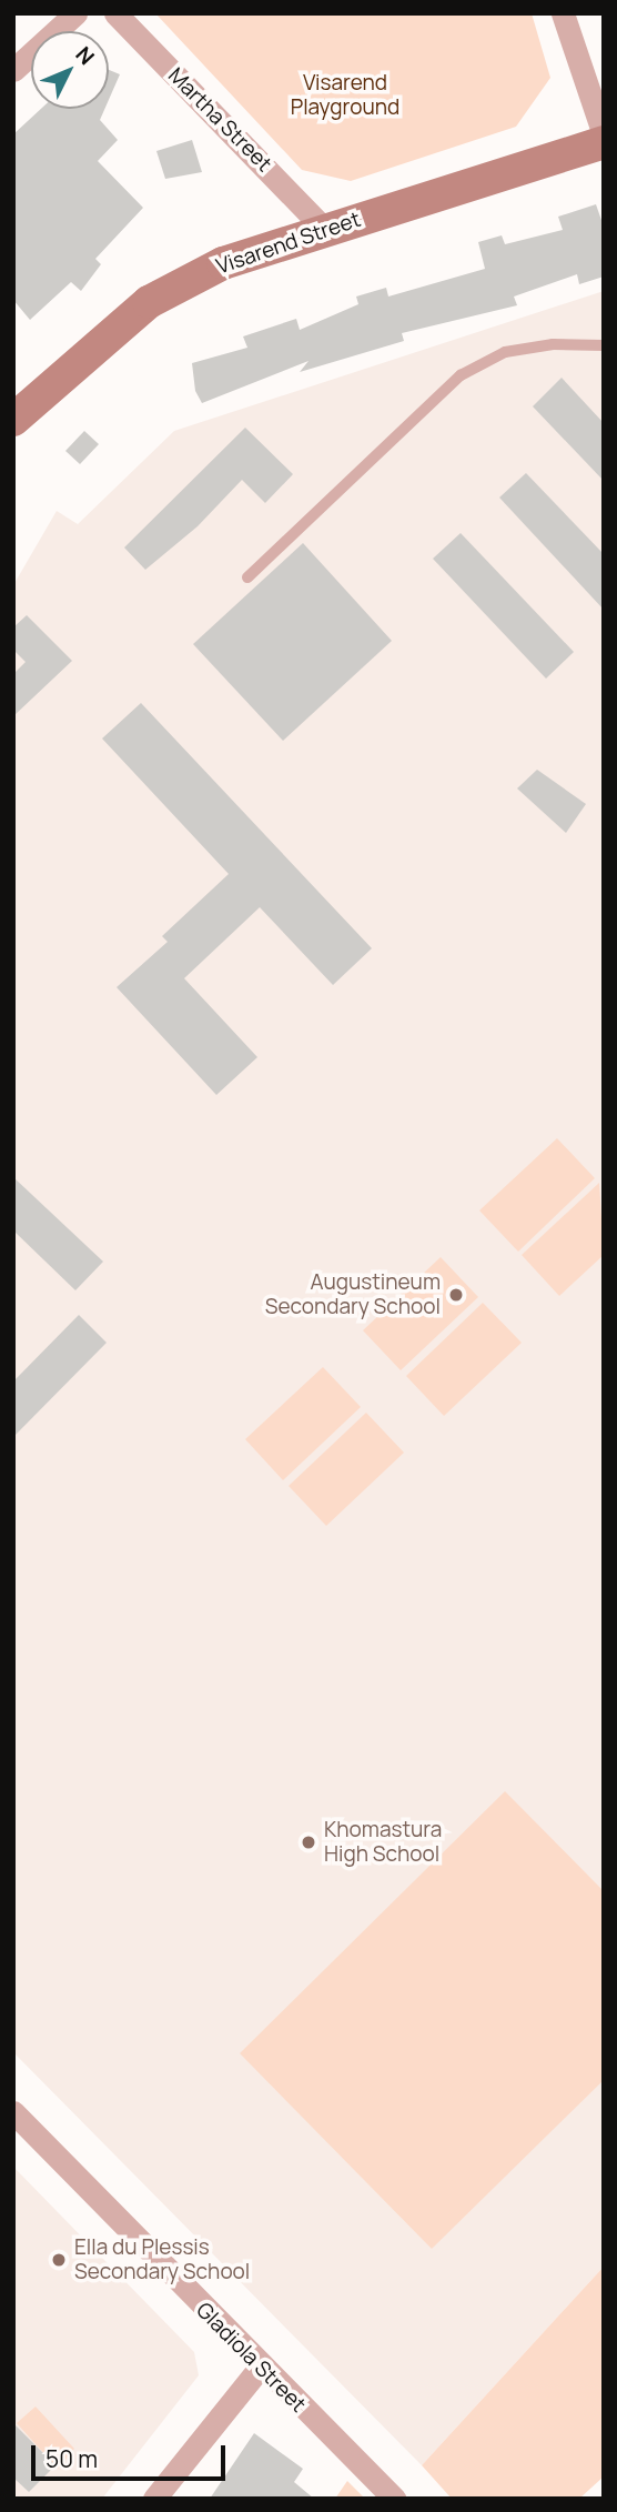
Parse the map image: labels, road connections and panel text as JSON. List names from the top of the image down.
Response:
{
  "streets": {
    "street": ["Martha Street", "Visarend Street", "Gladiola Street"]
  },
  "crossings": [
    ["Martha Street", "Visarend Street"]
  ],
  "parks": ["Visarend Playground"],
  "places": ["Augustineum Secondary School", "Khomastura High School", "Ella du Plessis Secondary School"],
  "scale_bar": "50 m",
  "north": "top right"
}
